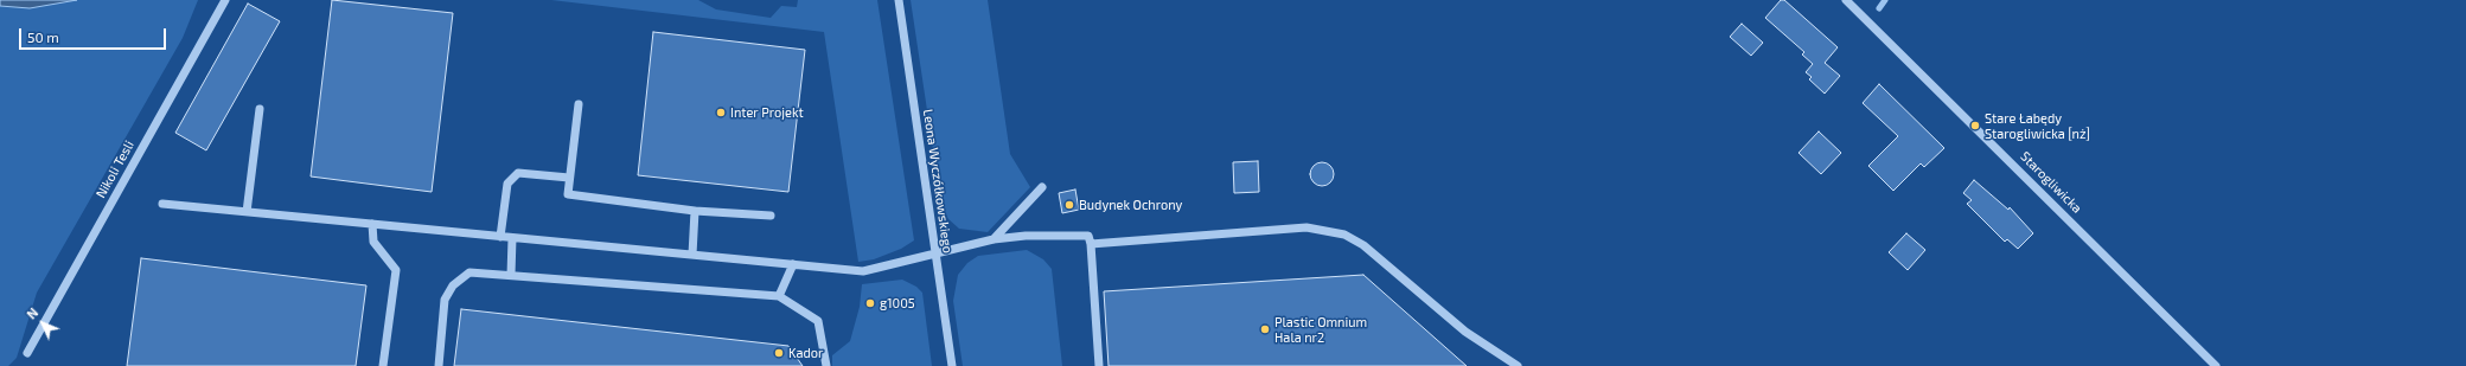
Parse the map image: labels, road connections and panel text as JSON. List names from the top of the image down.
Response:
{
  "streets": {
    "street": ["Nikoli Tesli", "Leona Wyczółkowskiego", "Starogliwicka"]
  },
  "places": [
    "Inter Projekt",
    "Stare Łabędy Starogliwicka [nż]",
    "Budynek Ochrony",
    "g1005",
    "Plastic Omnium Hala nr2",
    "Kador"
  ],
  "scale_bar": "50 m",
  "north": "top left"
}
